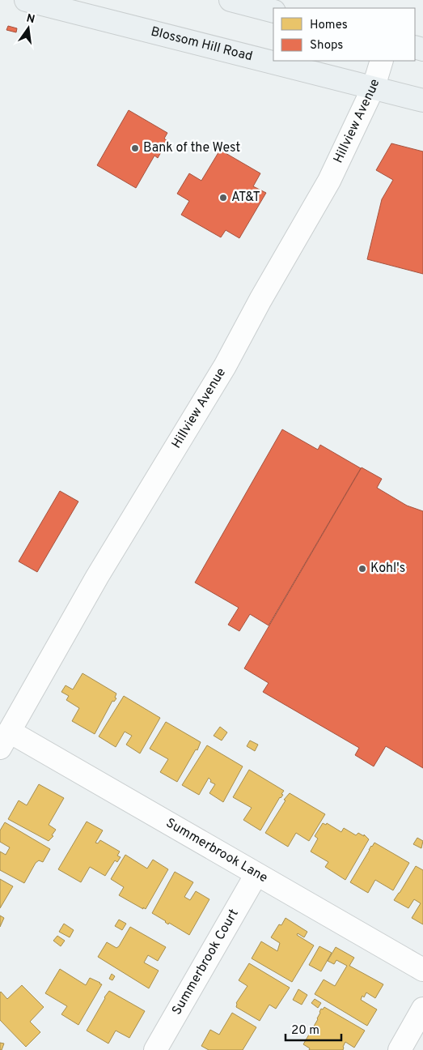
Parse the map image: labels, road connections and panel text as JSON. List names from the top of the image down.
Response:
{
  "streets": {
    "main road": ["Blossom Hill Road"],
    "street": ["Hillview Avenue", "Summerbrook Lane", "Summerbrook Court"]
  },
  "crossings": [
    ["Blossom Hill Road", "Hillview Avenue"],
    ["Hillview Avenue", "Summerbrook Lane"],
    ["Summerbrook Lane", "Summerbrook Court"]
  ],
  "places": ["Bank of the West", "AT&T", "Kohl's"],
  "legend": ["Homes", "Shops"],
  "scale_bar": "20 m",
  "north": "top"
}
